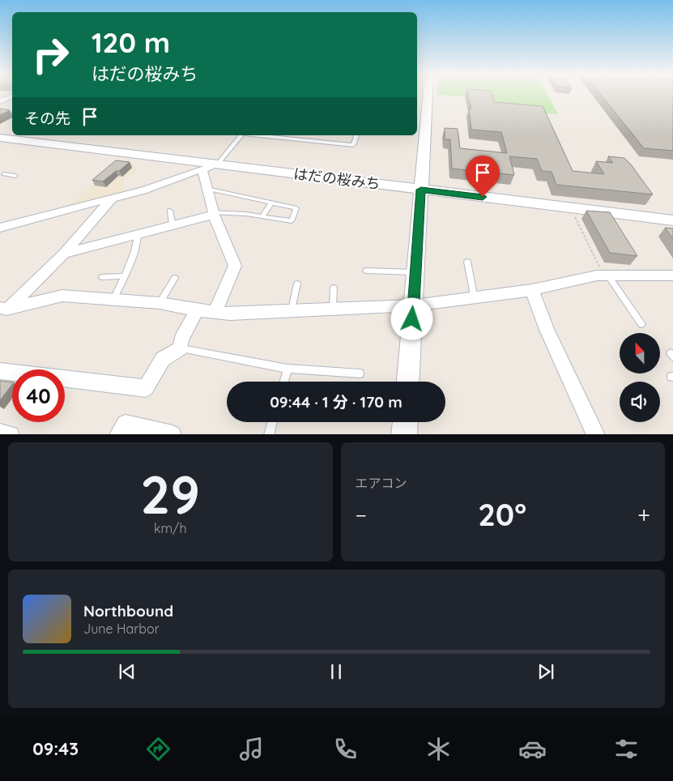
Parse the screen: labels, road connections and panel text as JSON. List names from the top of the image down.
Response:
{
  "streets": {
    "street": ["はだの桜みち"]
  },
  "north": "top",
  "page": {
    "turn": ["120 m", "はだの桜みち"],
    "then": "その先",
    "limit": "40",
    "trip": "09:44 · 1 分 · 170 m",
    "tile": [
      ["29", "km/h"],
      "エアコン"
    ],
    "heat": ["−", "20°", "+"],
    "song": ["Northbound", "June Harbor"],
    "tabs": "09:43"
  }
}
